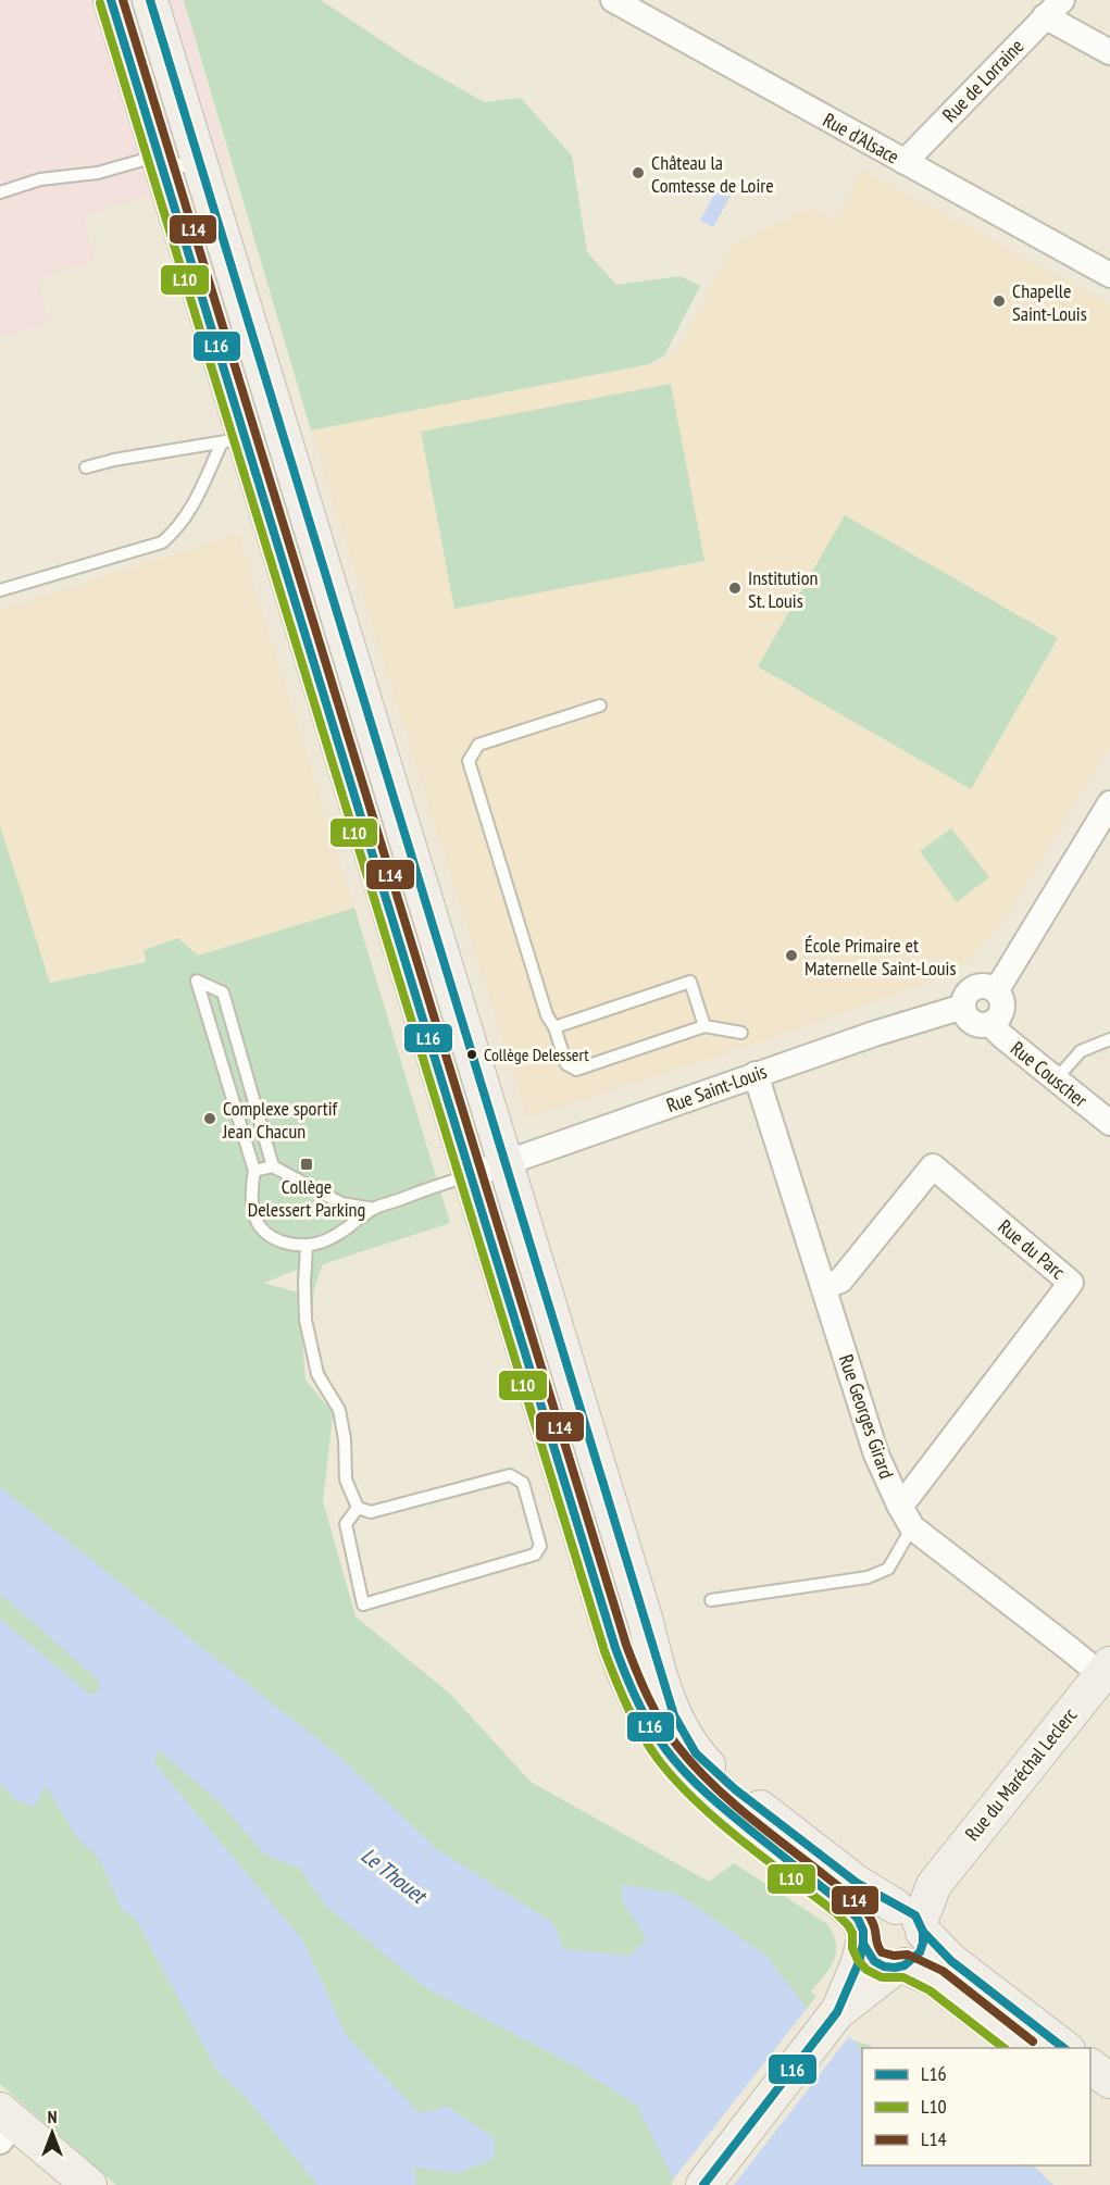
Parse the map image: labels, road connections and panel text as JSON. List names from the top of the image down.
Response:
{
  "streets": {
    "main road": ["Rue du Maréchal Leclerc"],
    "street": [
      "Rue de Lorraine",
      "Rue d'Alsace",
      "Rue Couscher",
      "Rue Saint-Louis",
      "Rue du Parc",
      "Rue Georges Girard"
    ]
  },
  "crossings": [
    ["Rue de Lorraine", "Rue d'Alsace"],
    ["Rue Couscher", "Rue Saint-Louis"],
    ["Rue Saint-Louis", "Rue Georges Girard"],
    ["Rue du Parc", "Rue Georges Girard"],
    ["Rue Georges Girard", "Rue du Maréchal Leclerc"]
  ],
  "water": ["Le Thouet"],
  "places": {
    "other": [
      "Château la Comtesse de Loire",
      "Chapelle Saint-Louis",
      "Institution St. Louis",
      "École Primaire et Maternelle Saint-Louis",
      "Collège Delessert",
      "Complexe sportif Jean Chacun"
    ],
    "transit": ["Collège Delessert Parking"]
  },
  "lines": ["transit line L16", "transit line L14", "transit line L10"],
  "legend": ["L16", "L10", "L14"],
  "north": "top"
}
